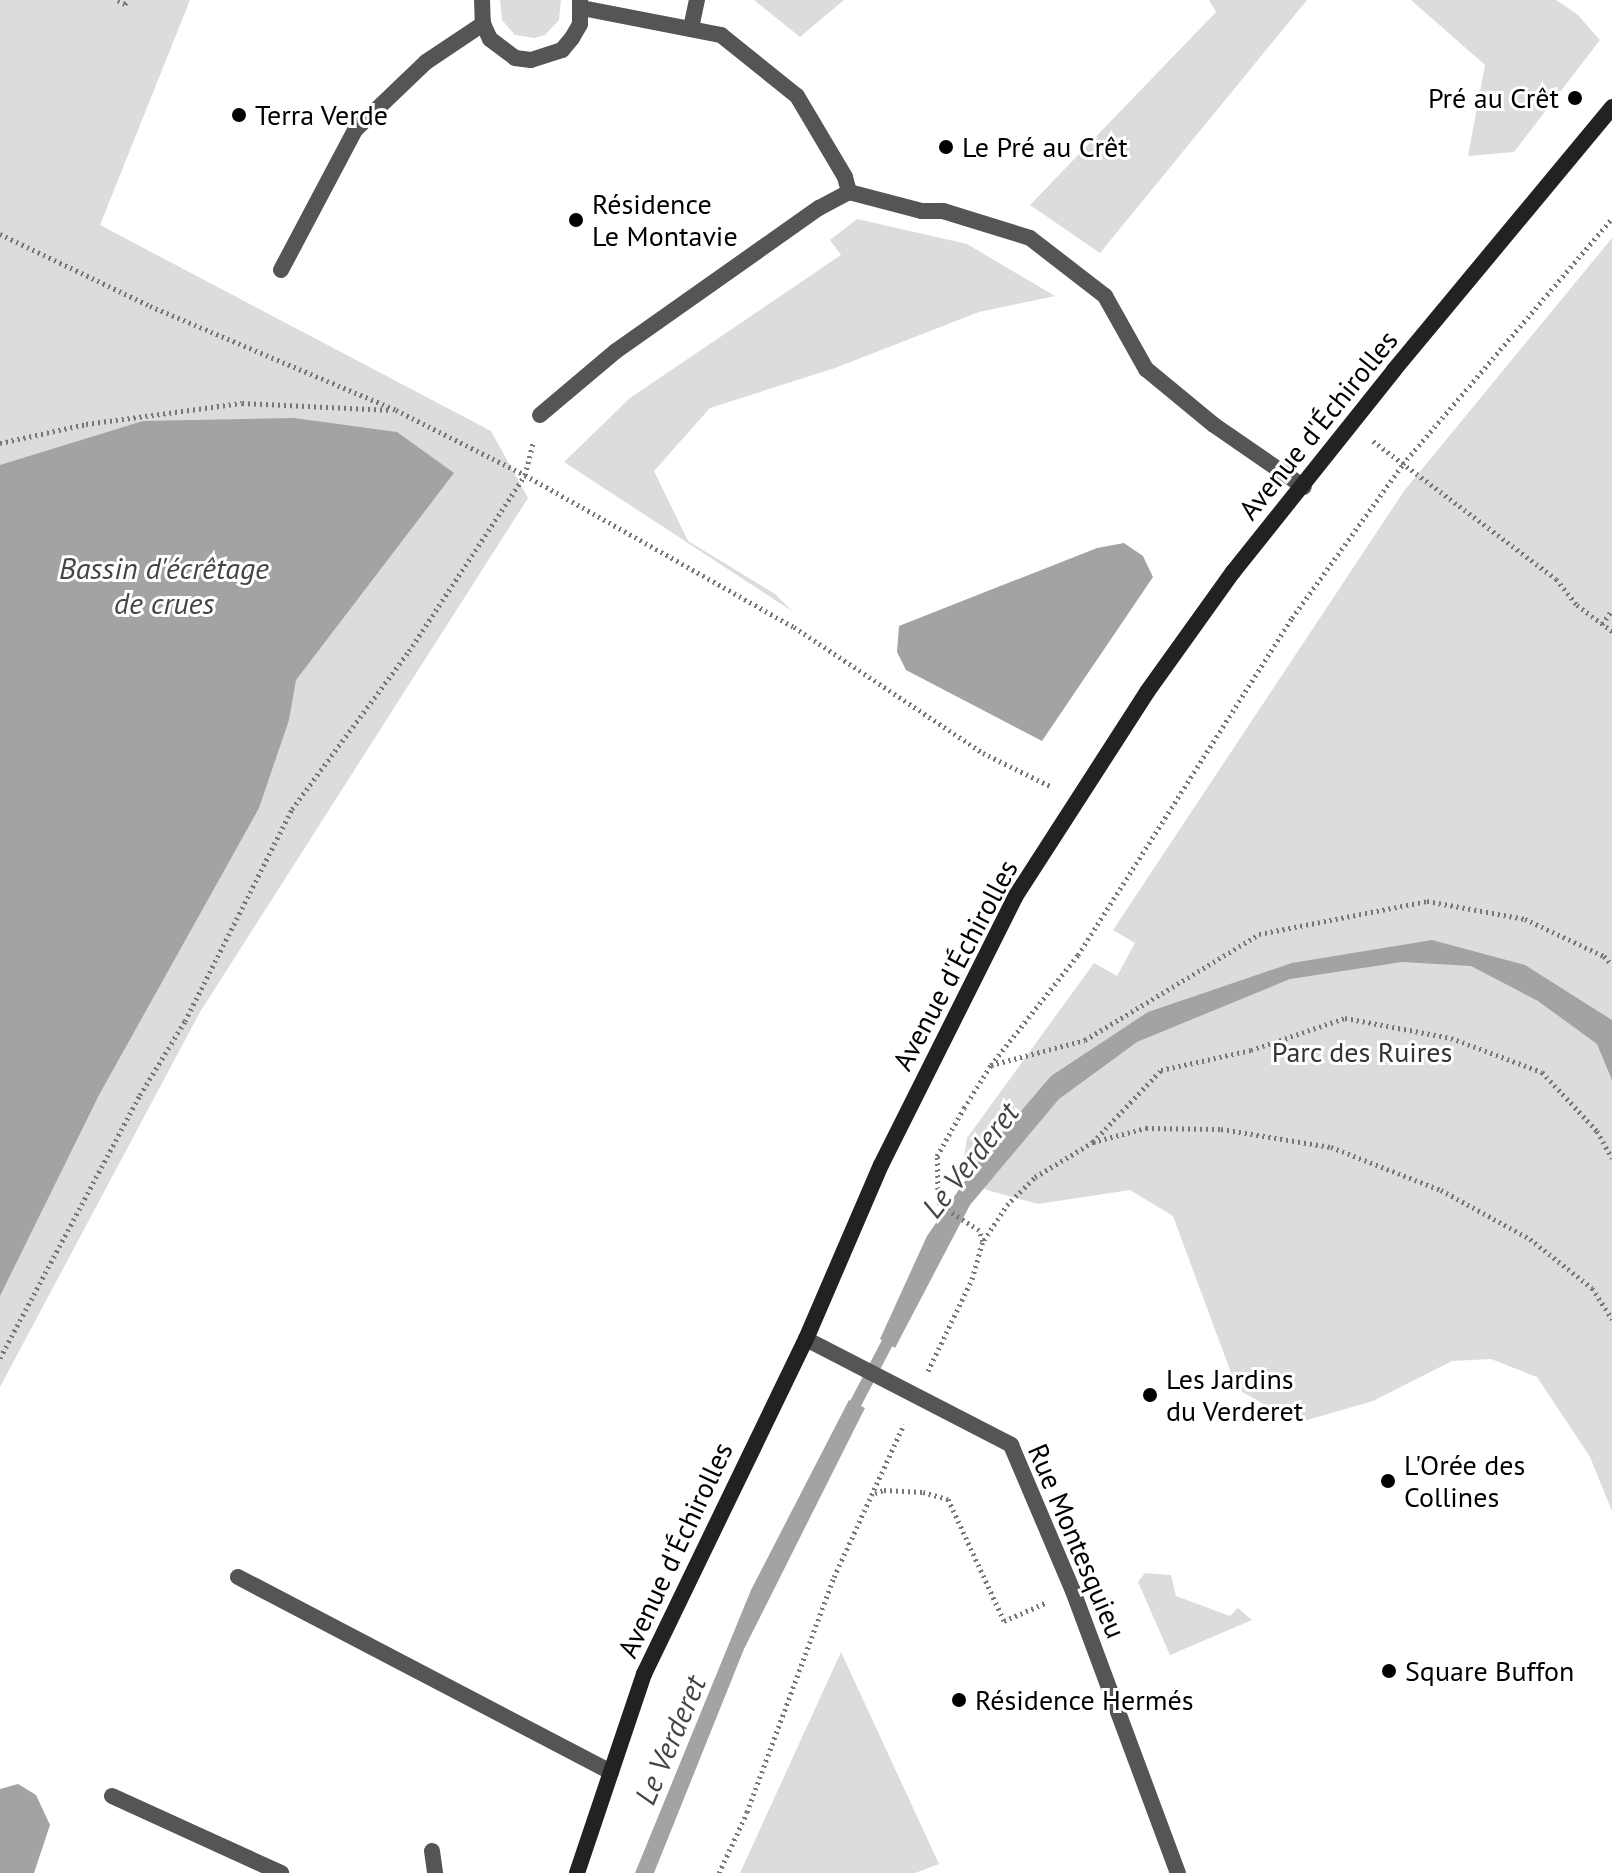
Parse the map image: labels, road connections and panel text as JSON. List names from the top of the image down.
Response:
{
  "streets": {
    "street": ["Avenue d'Échirolles", "Rue Montesquieu"]
  },
  "crossings": [
    ["Avenue d'Échirolles", "Rue Montesquieu"]
  ],
  "water": ["Bassin d'écrêtage de crues", "Le Verderet"],
  "parks": ["Parc des Ruires"],
  "places": [
    "Pré au Crêt",
    "Terra Verde",
    "Le Pré au Crêt",
    "Résidence Le Montavie",
    "Les Jardins du Verderet",
    "L'Orée des Collines",
    "Square Buffon",
    "Résidence Hermés"
  ]
}
